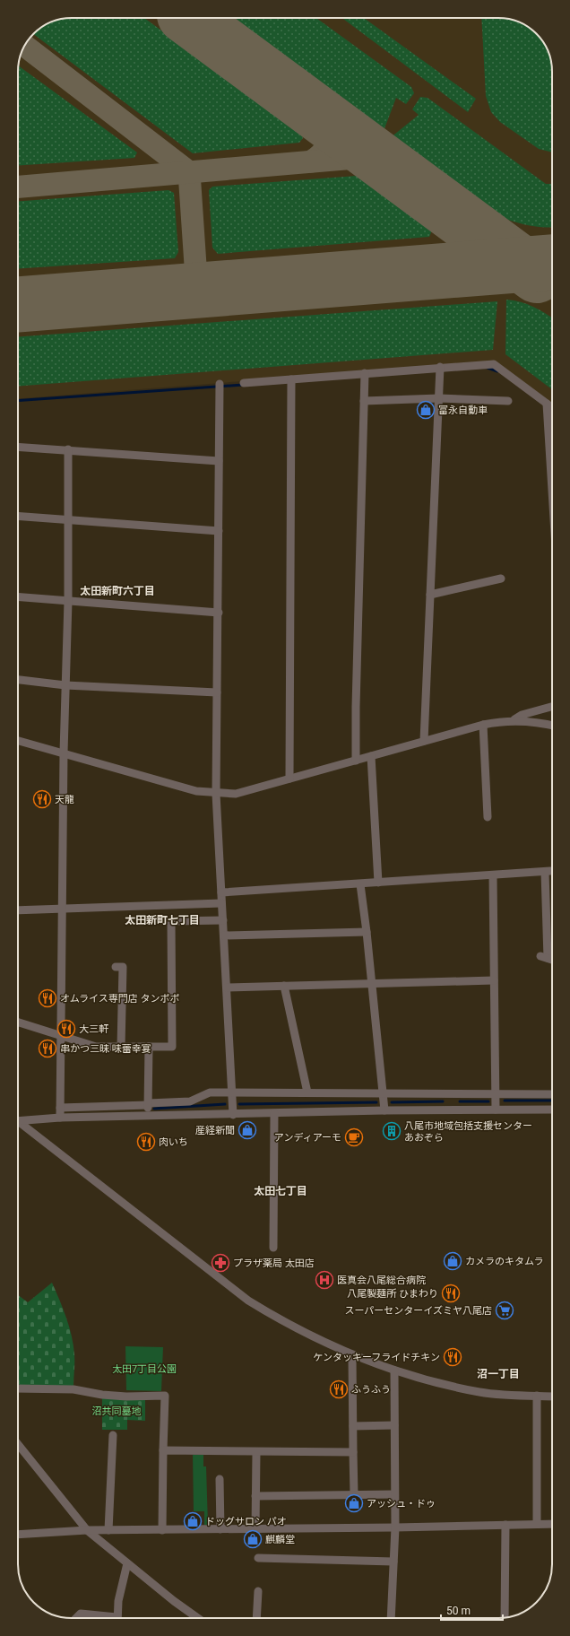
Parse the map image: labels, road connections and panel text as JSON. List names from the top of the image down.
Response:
{
  "districts": [
    "太田新町六丁目",
    "太田新町七丁目",
    "太田七丁目",
    "沼一丁目"
  ],
  "parks": ["太田7丁目公園", "沼共同墓地"],
  "places": {
    "shop": [
      "富永自動車",
      "産経新聞",
      "カメラのキタムラ",
      "アッシュ・ドゥ",
      "ドッグサロン パオ",
      "麒麟堂"
    ],
    "restaurant": [
      "天龍",
      "オムライス専門店 タンポポ",
      "大三軒",
      "串かつ三昧 味蕾幸宴",
      "肉いち",
      "八尾製麺所 ひまわり",
      "ケンタッキーフライドチキン",
      "ふうふう"
    ],
    "building": ["八尾市地域包括支援センター あおぞら"],
    "cafe": ["アンディアーモ"],
    "pharmacy": ["プラザ薬局 太田店"],
    "hospital": ["医真会八尾総合病院"],
    "supermarket": ["スーパーセンターイズミヤ八尾店"]
  },
  "scale_bar": "50 m"
}
